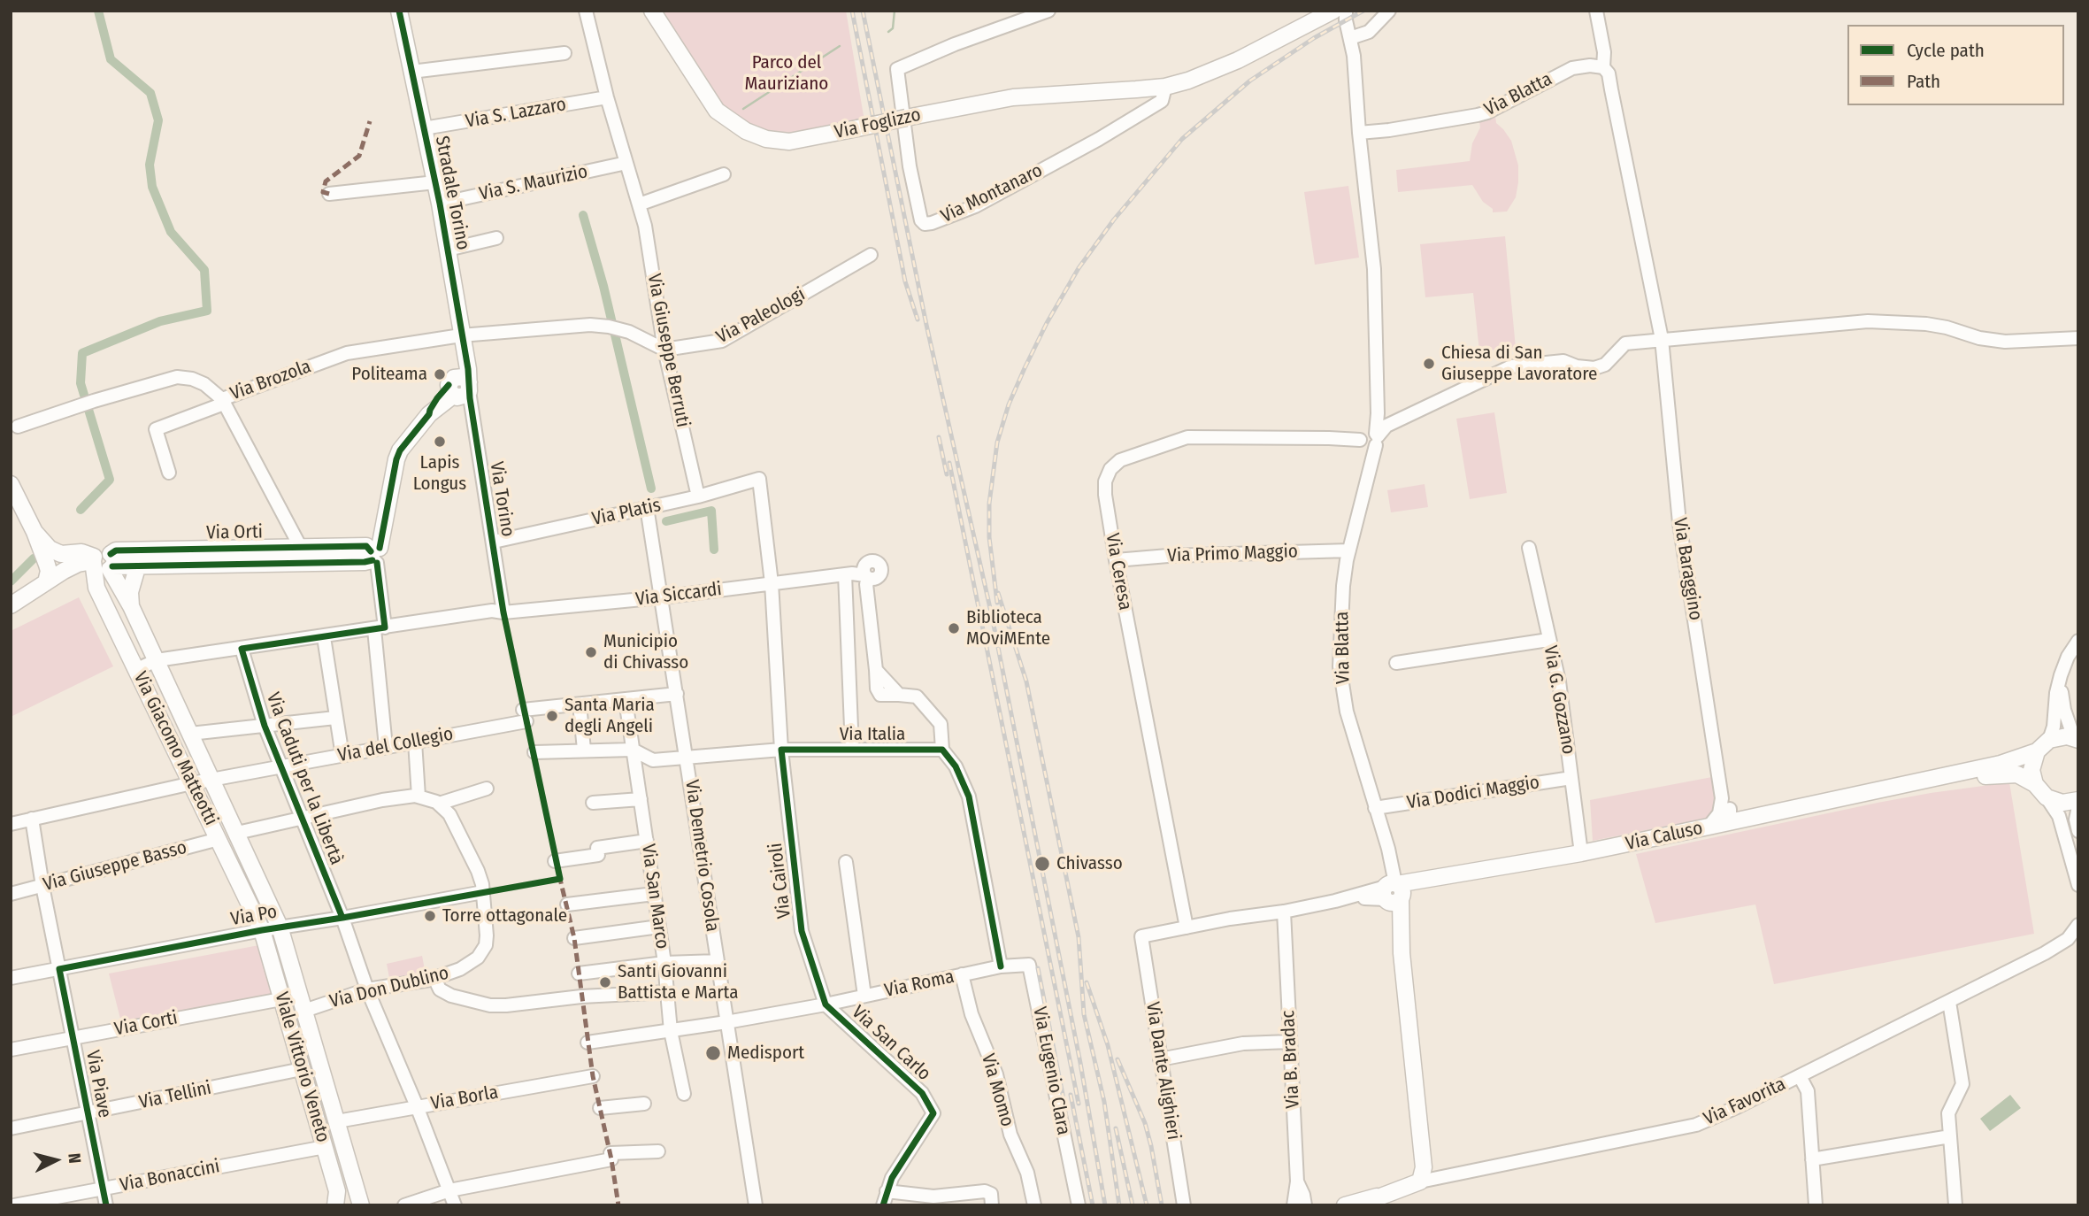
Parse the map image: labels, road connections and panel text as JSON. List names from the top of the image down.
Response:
{
  "streets": {
    "main road": [
      "Via Foglizzo",
      "Stradale Torino",
      "Via Orti",
      "Via Giacomo Matteotti",
      "Via Caluso",
      "Viale Vittorio Veneto"
    ],
    "street": [
      "Via Blatta",
      "Via S. Lazzaro",
      "Via S. Maurizio",
      "Via Montanaro",
      "Via Paleologi",
      "Via Giuseppe Berruti",
      "Via Brozola",
      "Via Torino",
      "Via Platis",
      "Via Primo Maggio",
      "Via Baraggino",
      "Via Ceresa",
      "Via Siccardi",
      "Via G. Gozzano",
      "Via Italia",
      "Via del Collegio",
      "Via Caduti per la Libertà",
      "Via Dodici Maggio",
      "Via Demetrio Cosola",
      "Via Giuseppe Basso",
      "Via Cairoli",
      "Via San Marco",
      "Via Po",
      "Via Roma",
      "Via Don Dublino",
      "Via Corti",
      "Via San Carlo",
      "Via B. Bradac",
      "Via Eugenio Clara",
      "Via Dante Alighieri",
      "Via Piave",
      "Via Momo",
      "Via Tellini",
      "Via Borla",
      "Via Favorita",
      "Via Bonaccini"
    ]
  },
  "crossings": [
    ["Via Blatta", "Via Primo Maggio"],
    ["Via Blatta", "Via Baraggino"],
    ["Via Blatta", "Via Ceresa"],
    ["Via Blatta", "Via Dodici Maggio"],
    ["Via Blatta", "Via Caluso"],
    ["Via S. Lazzaro", "Stradale Torino"],
    ["Via S. Lazzaro", "Via Giuseppe Berruti"],
    ["Via Foglizzo", "Via Montanaro"],
    ["Via S. Maurizio", "Stradale Torino"],
    ["Via S. Maurizio", "Via Giuseppe Berruti"],
    ["Stradale Torino", "Via Brozola"],
    ["Stradale Torino", "Via Torino"],
    ["Via Paleologi", "Via Giuseppe Berruti"],
    ["Via Giuseppe Berruti", "Via Platis"],
    ["Via Torino", "Via Platis"],
    ["Via Torino", "Via Siccardi"],
    ["Via Platis", "Via Demetrio Cosola"],
    ["Via Platis", "Via Cairoli"],
    ["Via Orti", "Via Giacomo Matteotti"],
    ["Via Primo Maggio", "Via Ceresa"],
    ["Via Baraggino", "Via Caluso"],
    ["Via Ceresa", "Via Caluso"],
    ["Via Siccardi", "Via Giacomo Matteotti"],
    ["Via Siccardi", "Via Caduti per la Libertà"],
    ["Via Siccardi", "Via Demetrio Cosola"],
    ["Via Siccardi", "Via Cairoli"],
    ["Via G. Gozzano", "Via Dodici Maggio"],
    ["Via G. Gozzano", "Via Caluso"],
    ["Via Italia", "Via Demetrio Cosola"],
    ["Via Italia", "Via Cairoli"],
    ["Via Italia", "Via San Marco"],
    ["Via del Collegio", "Via Giacomo Matteotti"],
    ["Via del Collegio", "Via Caduti per la Libertà"],
    ["Via del Collegio", "Via Demetrio Cosola"],
    ["Via del Collegio", "Via San Marco"],
    ["Via del Collegio", "Via Piave"],
    ["Via Giacomo Matteotti", "Via Giuseppe Basso"],
    ["Via Giacomo Matteotti", "Via Po"],
    ["Via Giacomo Matteotti", "Viale Vittorio Veneto"],
    ["Via Caduti per la Libertà", "Via Po"],
    ["Via Caduti per la Libertà", "Via Don Dublino"],
    ["Via Caduti per la Libertà", "Via Borla"],
    ["Via Caluso", "Via B. Bradac"],
    ["Via Caluso", "Via Dante Alighieri"],
    ["Via Demetrio Cosola", "Via Roma"],
    ["Via Giuseppe Basso", "Via Piave"],
    ["Via Cairoli", "Via Roma"],
    ["Via Cairoli", "Via San Carlo"],
    ["Via Po", "Via Don Dublino"],
    ["Via Po", "Viale Vittorio Veneto"],
    ["Via Po", "Via Piave"],
    ["Via Roma", "Via San Carlo"],
    ["Via Roma", "Via Eugenio Clara"],
    ["Via Roma", "Via Momo"],
    ["Via Don Dublino", "Viale Vittorio Veneto"],
    ["Via Corti", "Viale Vittorio Veneto"],
    ["Via Corti", "Via Piave"],
    ["Viale Vittorio Veneto", "Via Tellini"],
    ["Viale Vittorio Veneto", "Via Borla"],
    ["Viale Vittorio Veneto", "Via Bonaccini"],
    ["Via Piave", "Via Tellini"],
    ["Via Piave", "Via Bonaccini"]
  ],
  "parks": ["Parco del Mauriziano"],
  "places": [
    "Chiesa di San Giuseppe Lavoratore",
    "Politeama",
    "Lapis Longus",
    "Biblioteca MOviMEnte",
    "Municipio di Chivasso",
    "Santa Maria degli Angeli",
    "Chivasso",
    "Torre ottagonale",
    "Santi Giovanni Battista e Marta",
    "Medisport"
  ],
  "legend": ["Cycle path", "Path"],
  "north": "right"
}
